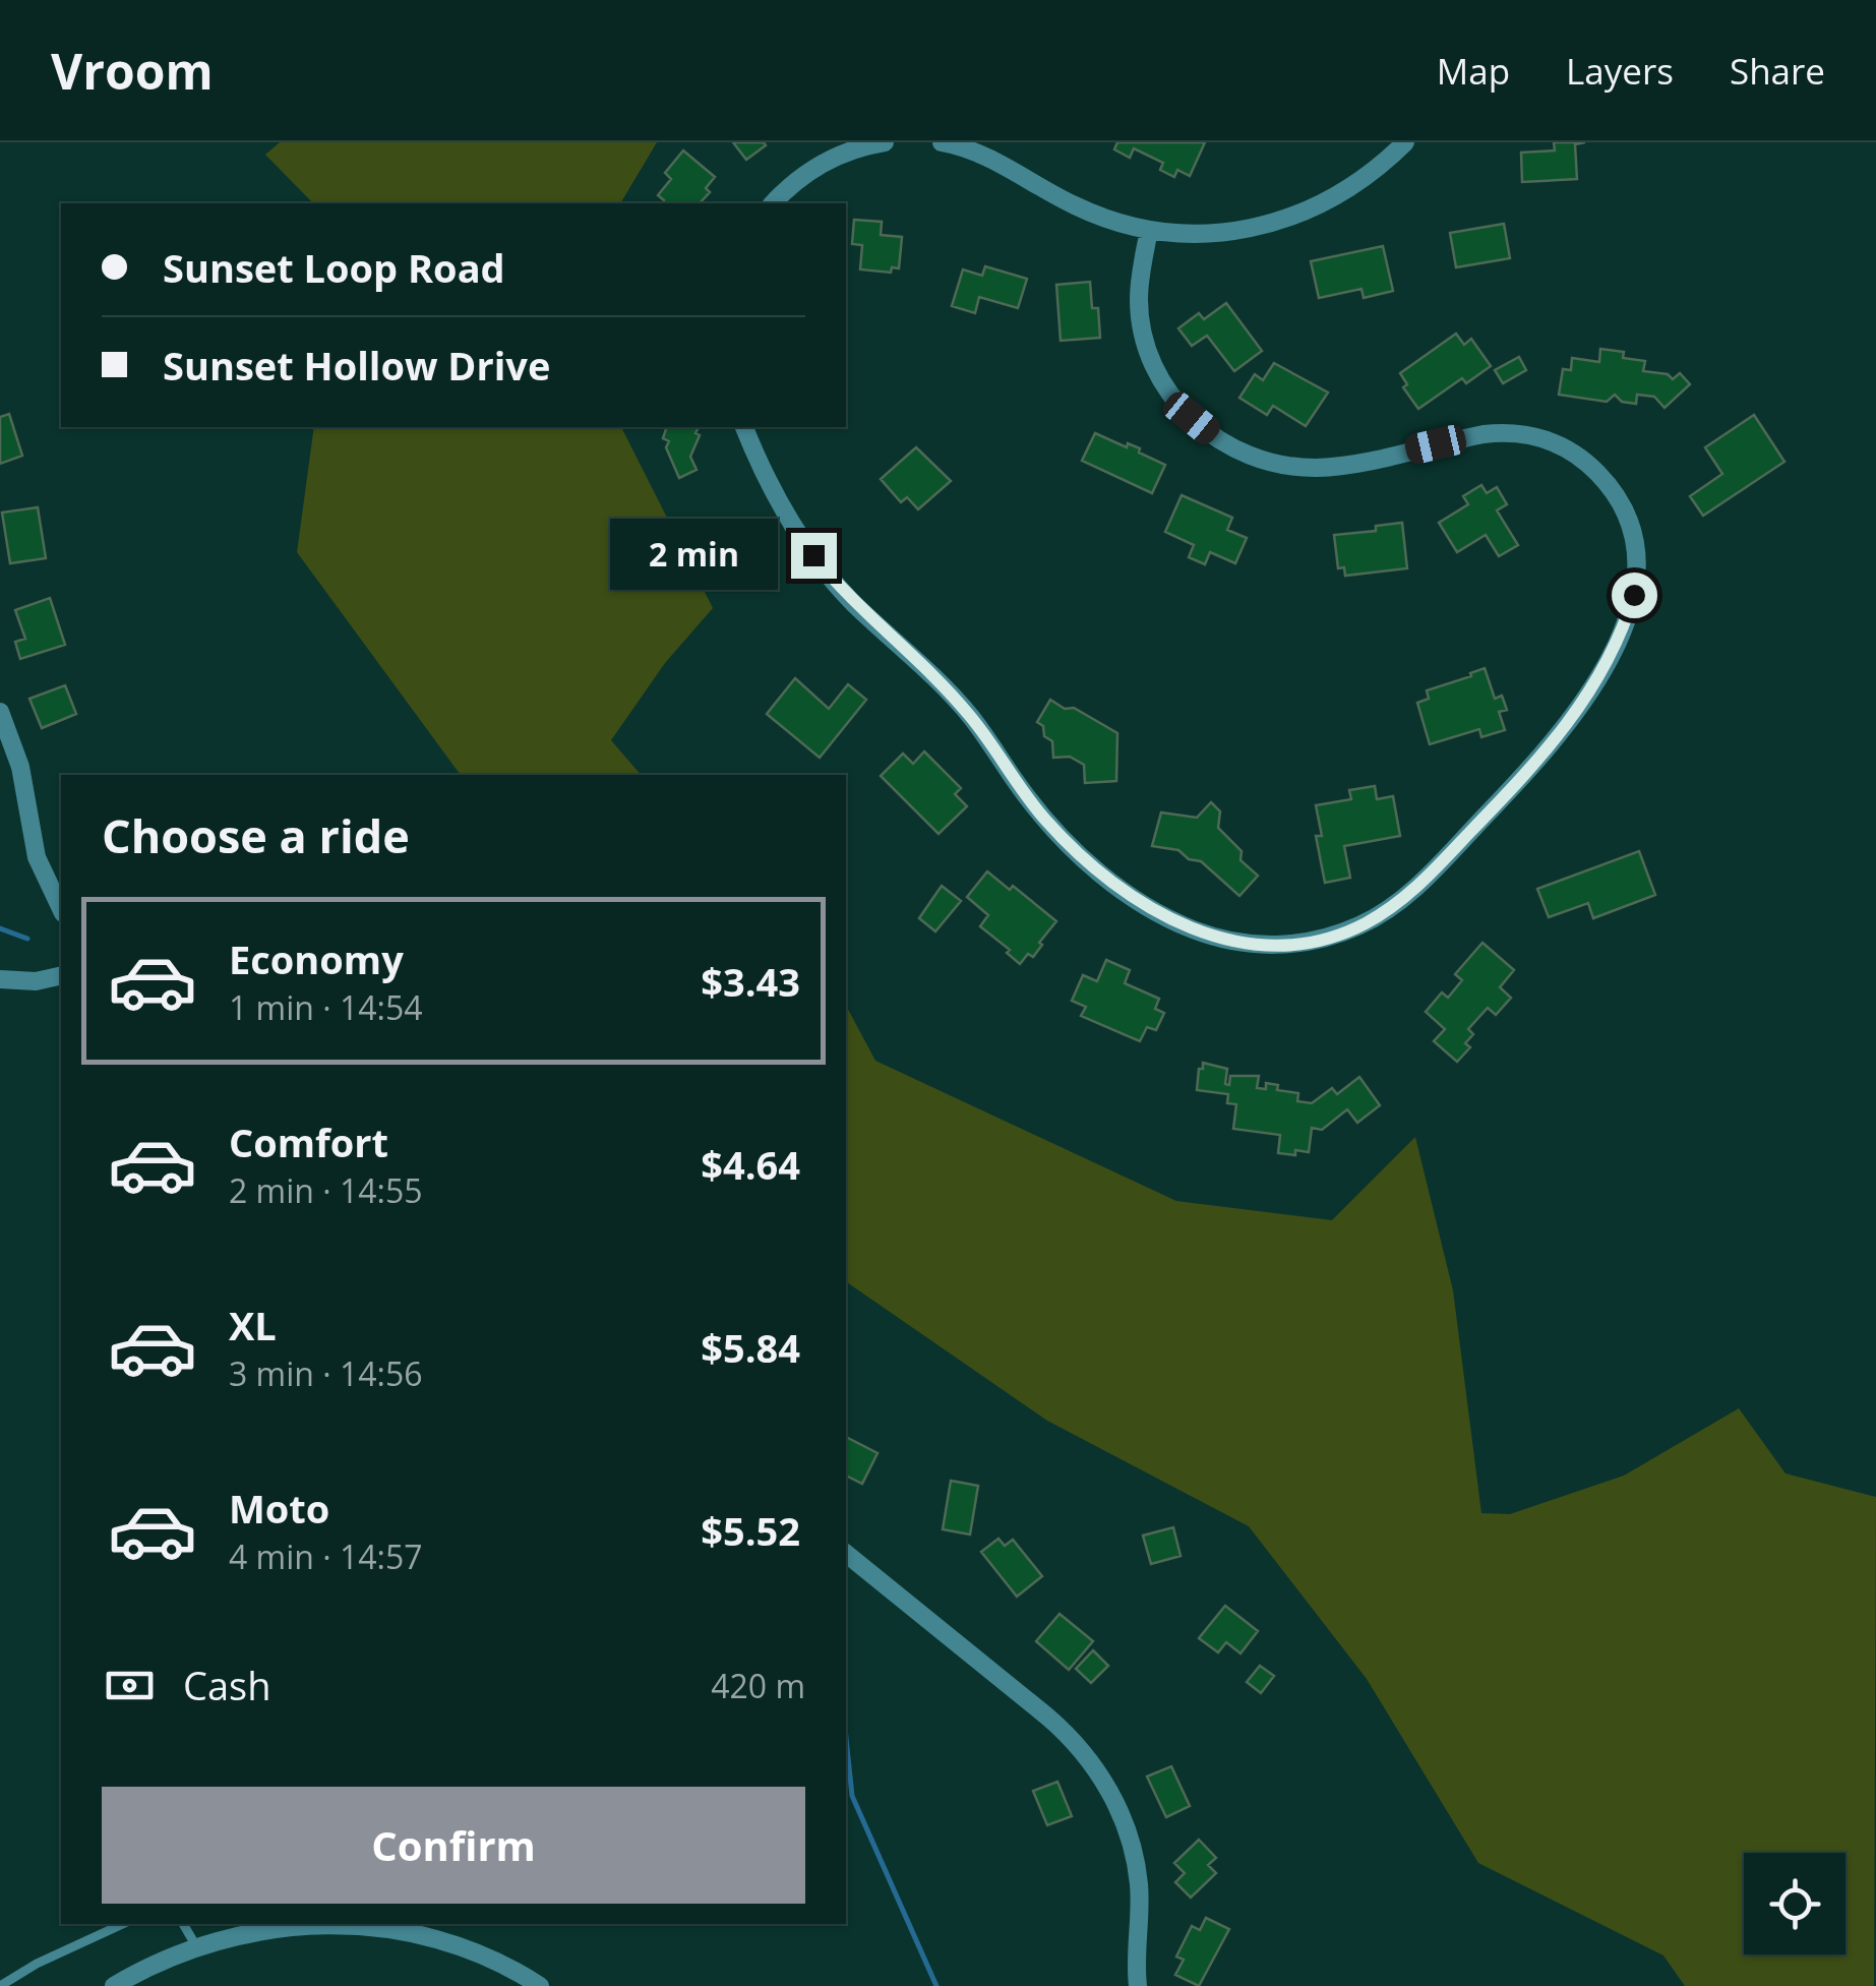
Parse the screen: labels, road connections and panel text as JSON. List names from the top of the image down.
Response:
{
  "page": {
    "header": "Vroom",
    "nav": ["Map", "Layers", "Share"],
    "banner": ["Sunset Loop Road", "Sunset Hollow Drive"],
    "bubble": "2 min",
    "heading": "Choose a ride",
    "list": [
      {
        "name": "Economy",
        "note": "1 min · 14:54",
        "value": "$3.43"
      },
      {
        "name": "Comfort",
        "note": "2 min · 14:55",
        "value": "$4.64"
      },
      {
        "name": "XL",
        "note": "3 min · 14:56",
        "value": "$5.84"
      },
      {
        "name": "Moto",
        "note": "4 min · 14:57",
        "value": "$5.52"
      }
    ],
    "pay": ["Cash", "420 m"],
    "buttons": "Confirm"
  }
}
